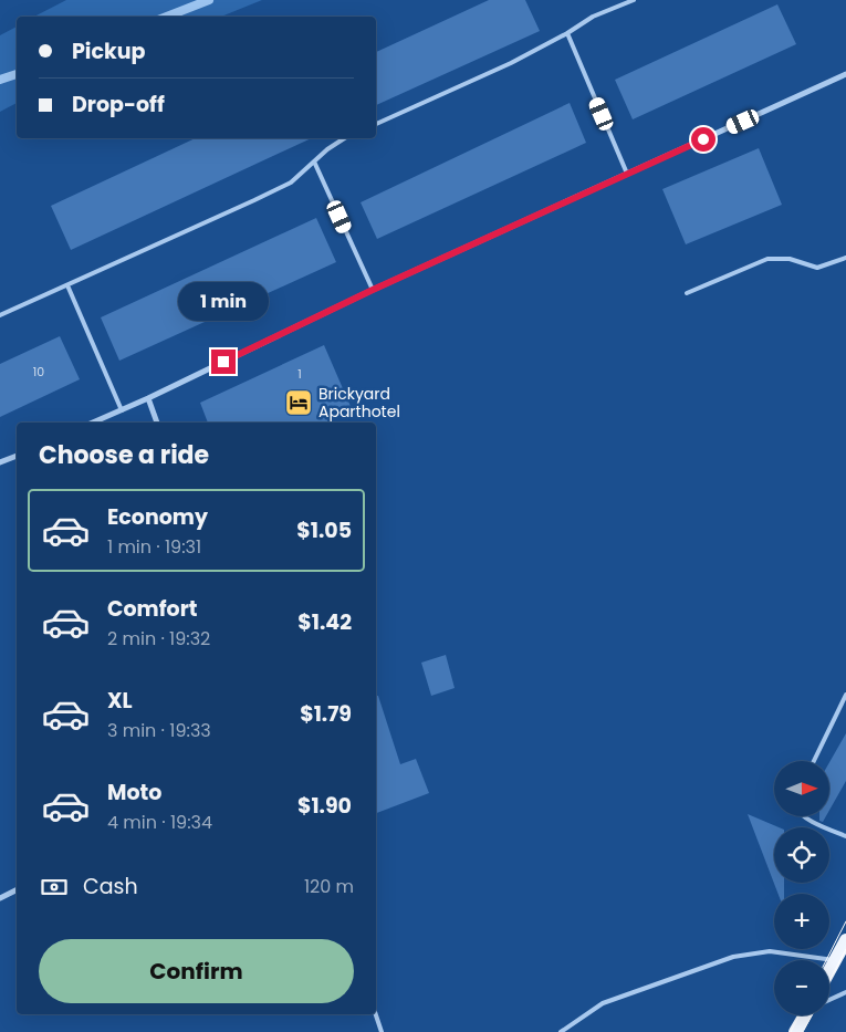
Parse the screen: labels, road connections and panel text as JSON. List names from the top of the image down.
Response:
{
  "places": {
    "hotel": ["Brickyard Aparthotel"]
  },
  "house_numbers": ["10", "1"],
  "north": "right",
  "page": {
    "banner": ["Pickup", "Drop-off"],
    "bubble": "1 min",
    "heading": "Choose a ride",
    "list": [
      {
        "name": "Economy",
        "note": "1 min · 19:31",
        "value": "$1.05"
      },
      {
        "name": "Comfort",
        "note": "2 min · 19:32",
        "value": "$1.42"
      },
      {
        "name": "XL",
        "note": "3 min · 19:33",
        "value": "$1.79"
      },
      {
        "name": "Moto",
        "note": "4 min · 19:34",
        "value": "$1.90"
      }
    ],
    "map_buttons": ["+", "−"],
    "pay": ["Cash", "120 m"],
    "buttons": "Confirm"
  }
}
